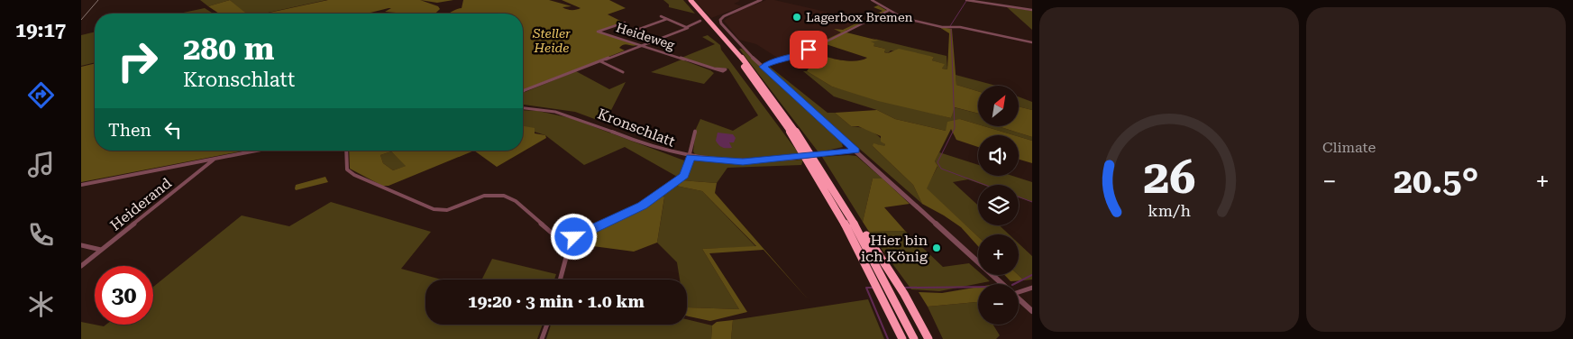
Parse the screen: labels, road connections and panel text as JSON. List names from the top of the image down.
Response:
{
  "streets": {
    "street": ["Heideweg", "Kronschlatt", "Heiderand"]
  },
  "parks": ["Steller Heide"],
  "places": ["Lagerbox Bremen", "Hier bin ich König"],
  "north": "top right",
  "page": {
    "tabs": "19:17",
    "tile": "Climate",
    "turn": ["280 m", "Kronschlatt"],
    "map_buttons": ["+", "−"],
    "then": "Then",
    "heat": ["−", "20.5°", "+"],
    "limit": "30",
    "trip": "19:20 · 3 min · 1.0 km",
    "gauge": ["26", "km/h"]
  }
}
